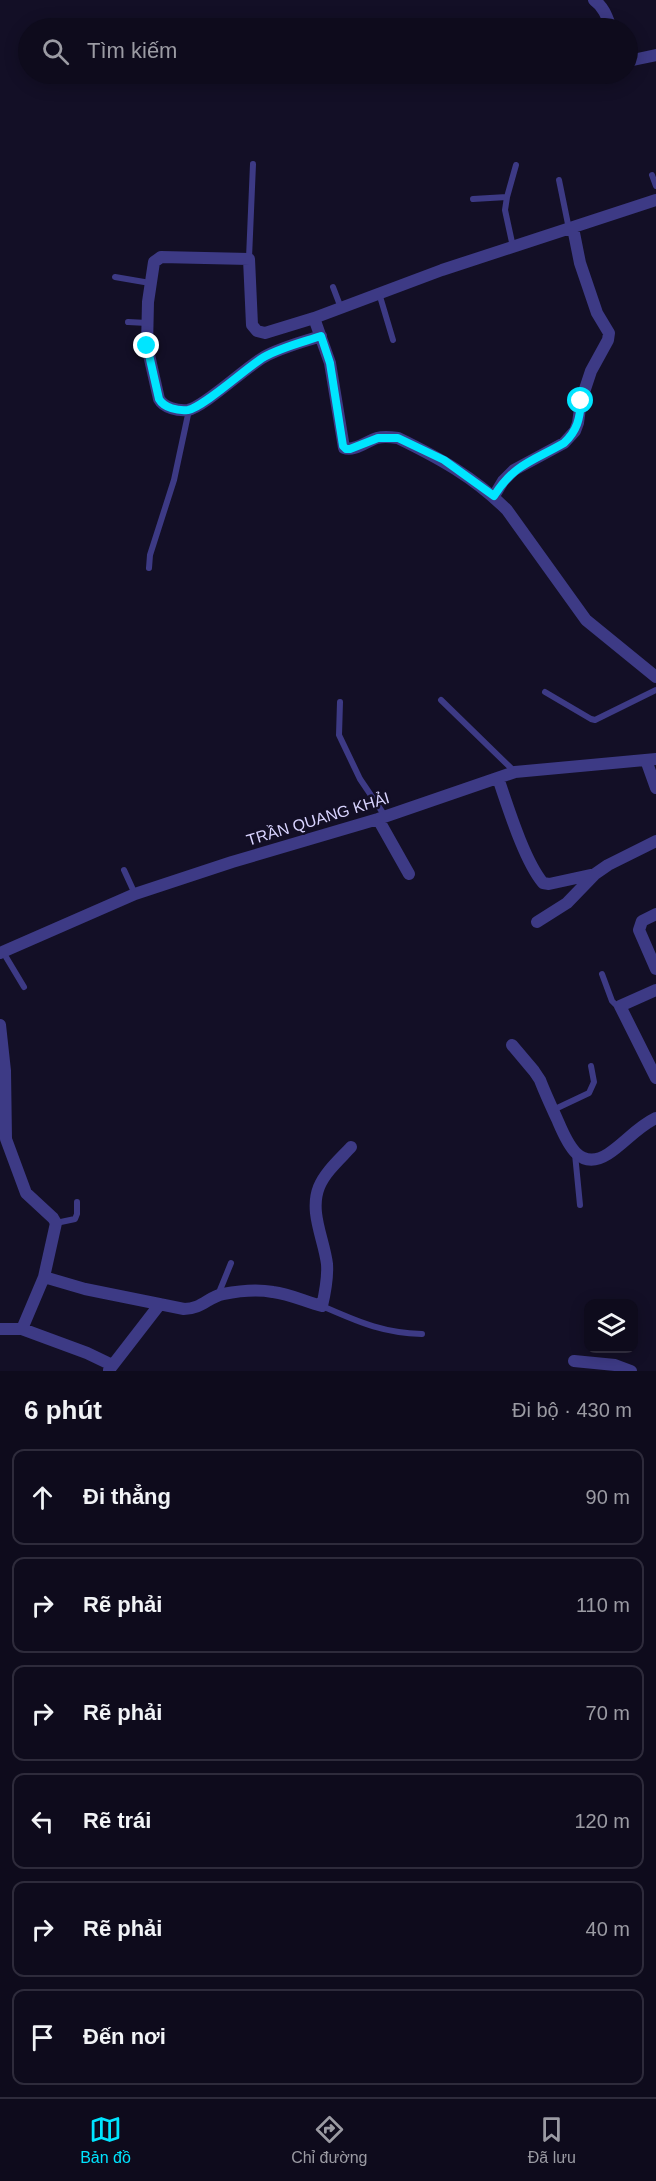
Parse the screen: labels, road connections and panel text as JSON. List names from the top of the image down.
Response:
{
  "streets": {
    "street": ["TRẦN QUANG KHẢI"]
  },
  "page": {
    "search": "Tìm kiếm",
    "heading": ["6 phút", "Đi bộ · 430 m"],
    "list": [
      ["Đi thẳng", "90 m"],
      ["Rẽ phải", "110 m"],
      ["Rẽ phải", "70 m"],
      ["Rẽ trái", "120 m"],
      ["Rẽ phải", "40 m"],
      "Đến nơi"
    ],
    "nav": ["Bản đồ", "Chỉ đường", "Đã lưu"]
  }
}
